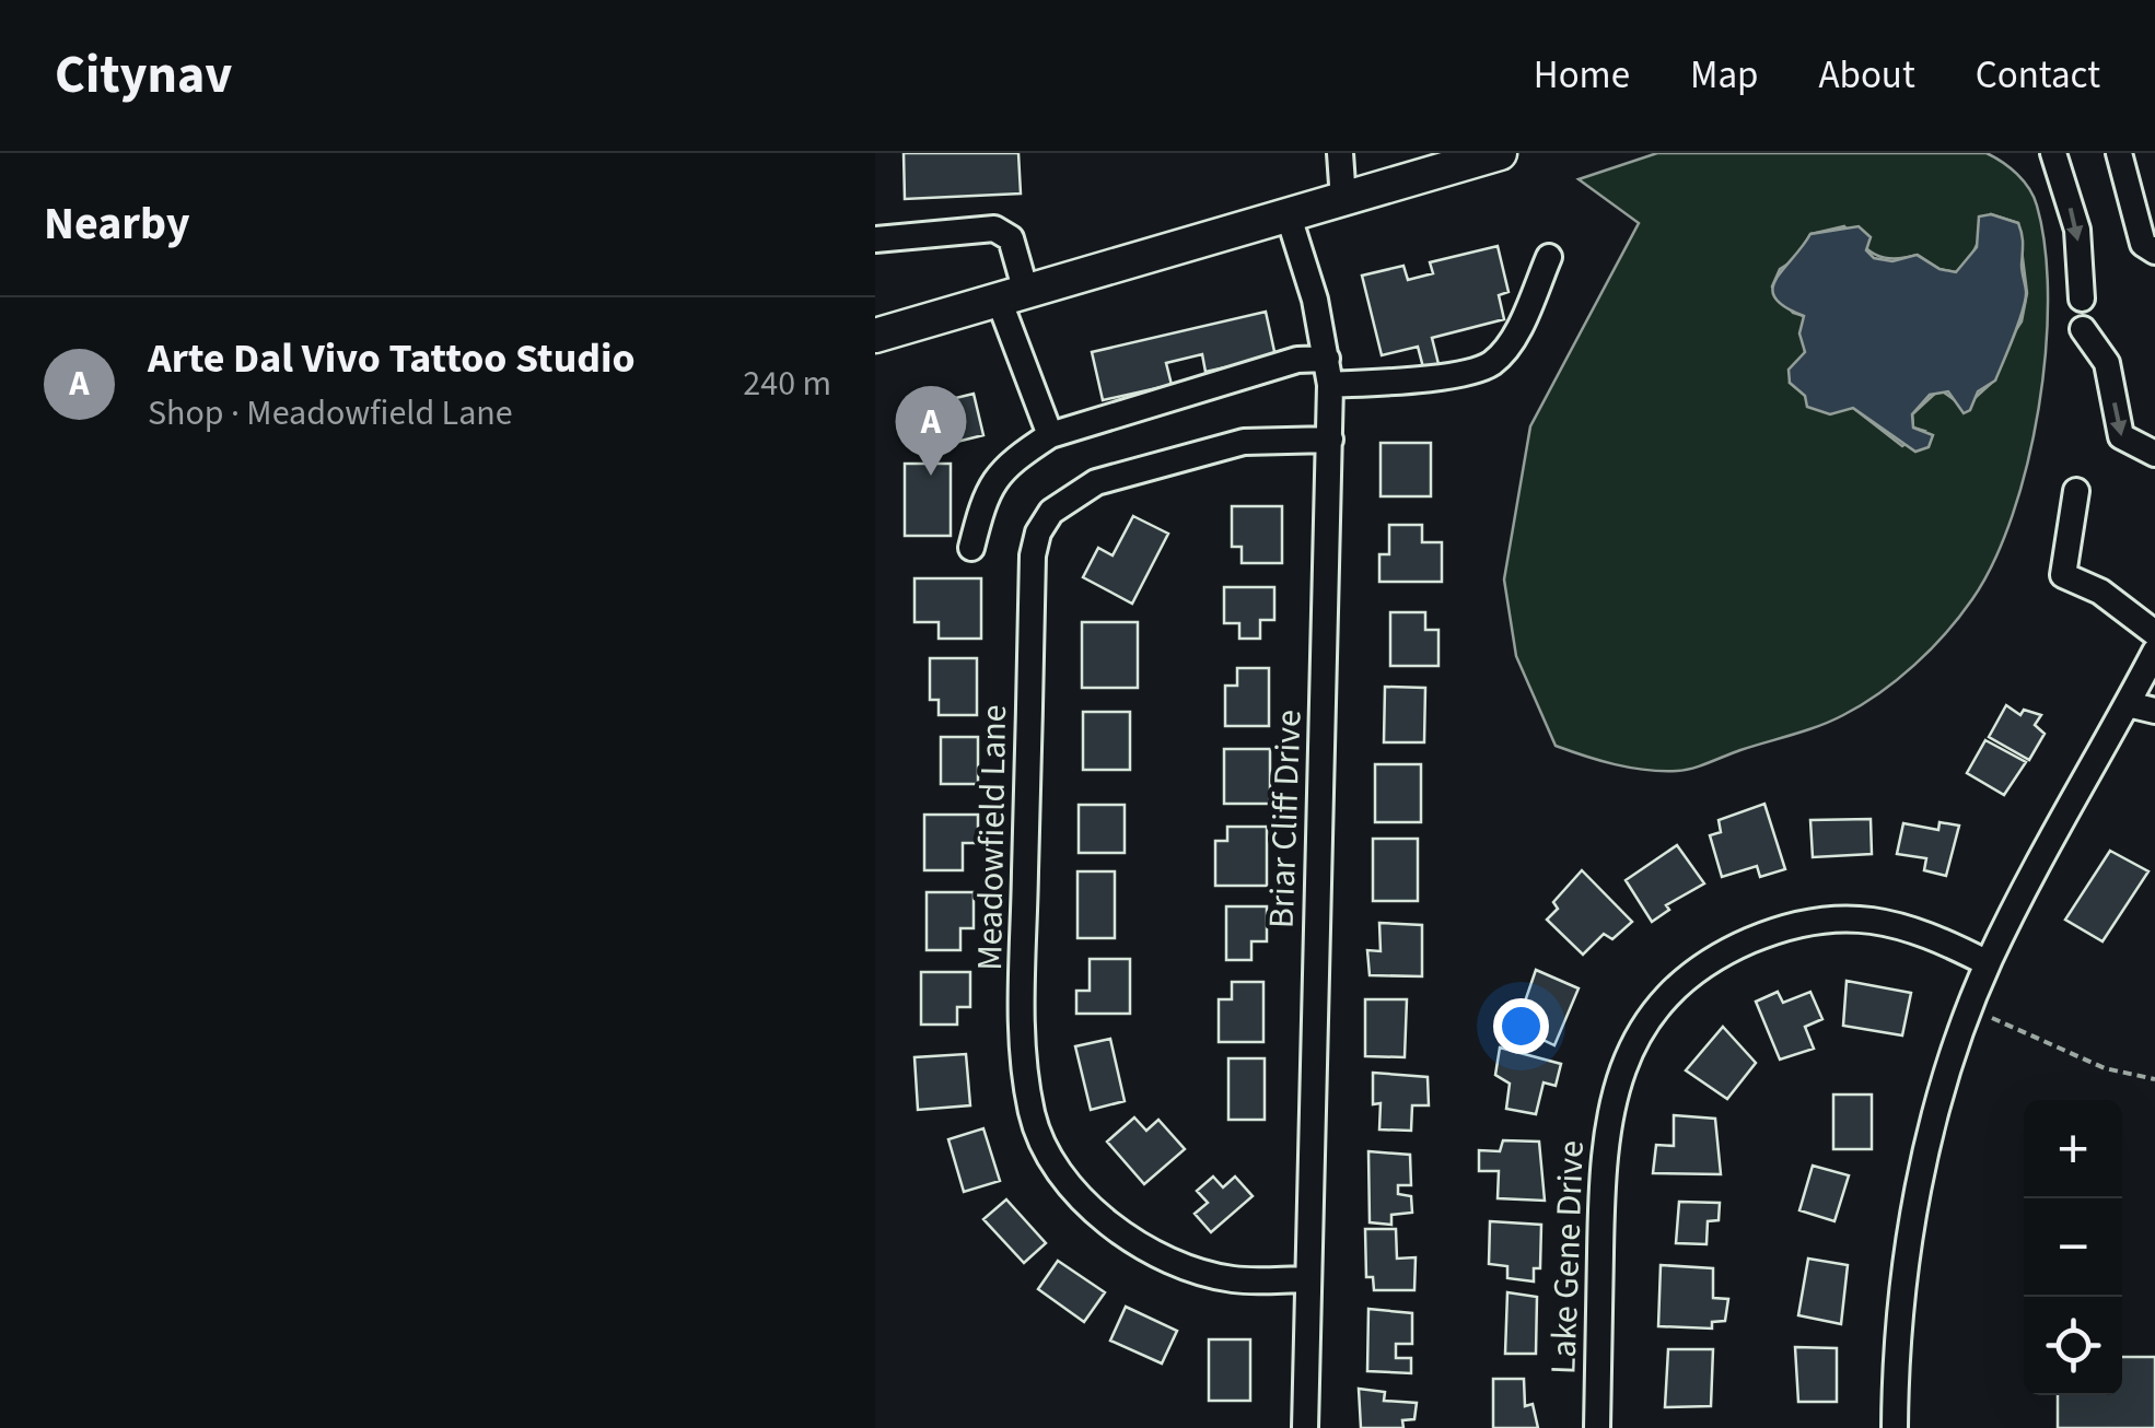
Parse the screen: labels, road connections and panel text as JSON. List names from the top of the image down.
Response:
{
  "streets": {
    "street": ["Briar Cliff Drive", "Meadowfield Lane", "Lake Gene Drive"]
  },
  "crossings": [
    ["Briar Cliff Drive", "Meadowfield Lane"]
  ],
  "page": {
    "header": "Citynav",
    "nav": [
      "Home",
      "Map",
      "About",
      "Contact"
    ],
    "heading": "Nearby",
    "list": [
      {
        "mark": "A",
        "name": "Arte Dal Vivo Tattoo Studio",
        "note": "Shop · Meadowfield Lane",
        "value": "240 m"
      }
    ],
    "pins": "A",
    "map_buttons": ["+", "−"]
  }
}
